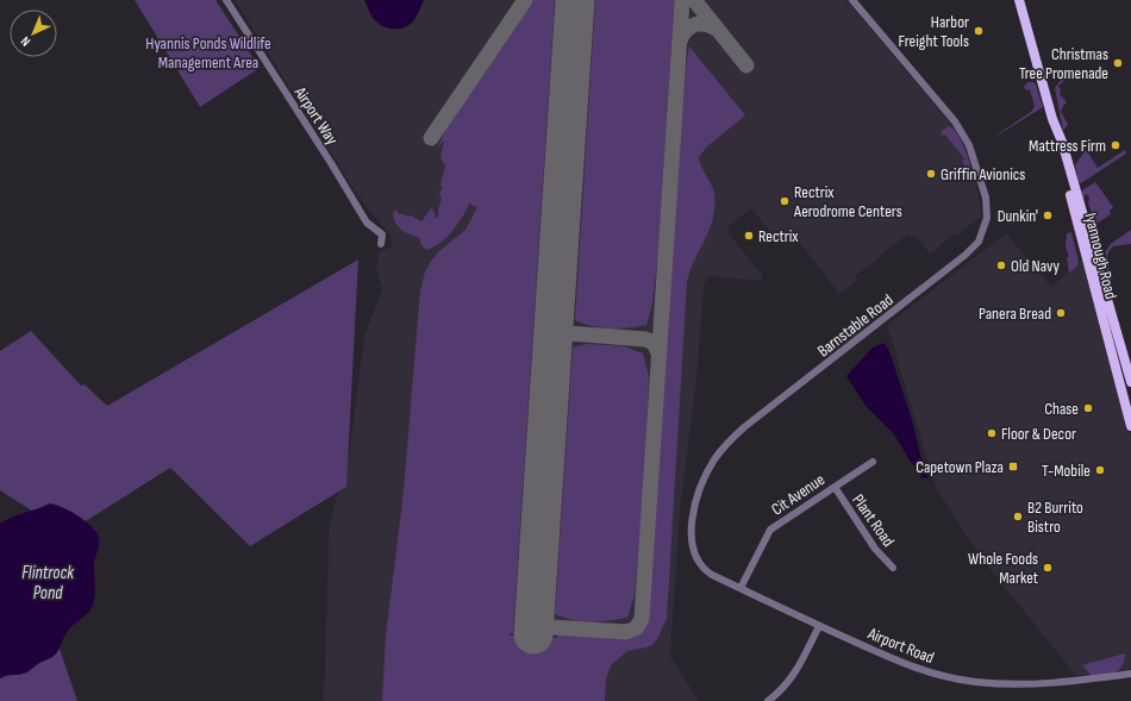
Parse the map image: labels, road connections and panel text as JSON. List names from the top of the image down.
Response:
{
  "streets": {
    "main road": ["Iyannough Road"],
    "street": [
      "Airport Way",
      "Barnstable Road",
      "Cit Avenue",
      "Plant Road",
      "Airport Road"
    ]
  },
  "crossings": [
    ["Barnstable Road", "Airport Road"],
    ["Cit Avenue", "Plant Road"],
    ["Cit Avenue", "Airport Road"]
  ],
  "water": ["Flintrock Pond"],
  "parks": ["Hyannis Ponds Wildlife Management Area"],
  "places": {
    "other": [
      "Harbor Freight Tools",
      "Christmas Tree Promenade",
      "Mattress Firm",
      "Griffin Avionics",
      "Rectrix Aerodrome Centers",
      "Dunkin'",
      "Rectrix",
      "Old Navy",
      "Panera Bread",
      "Chase",
      "Floor & Decor",
      "T-Mobile",
      "B2 Burrito Bistro",
      "Whole Foods Market"
    ],
    "transit": ["Capetown Plaza"]
  },
  "north": "bottom left"
}
